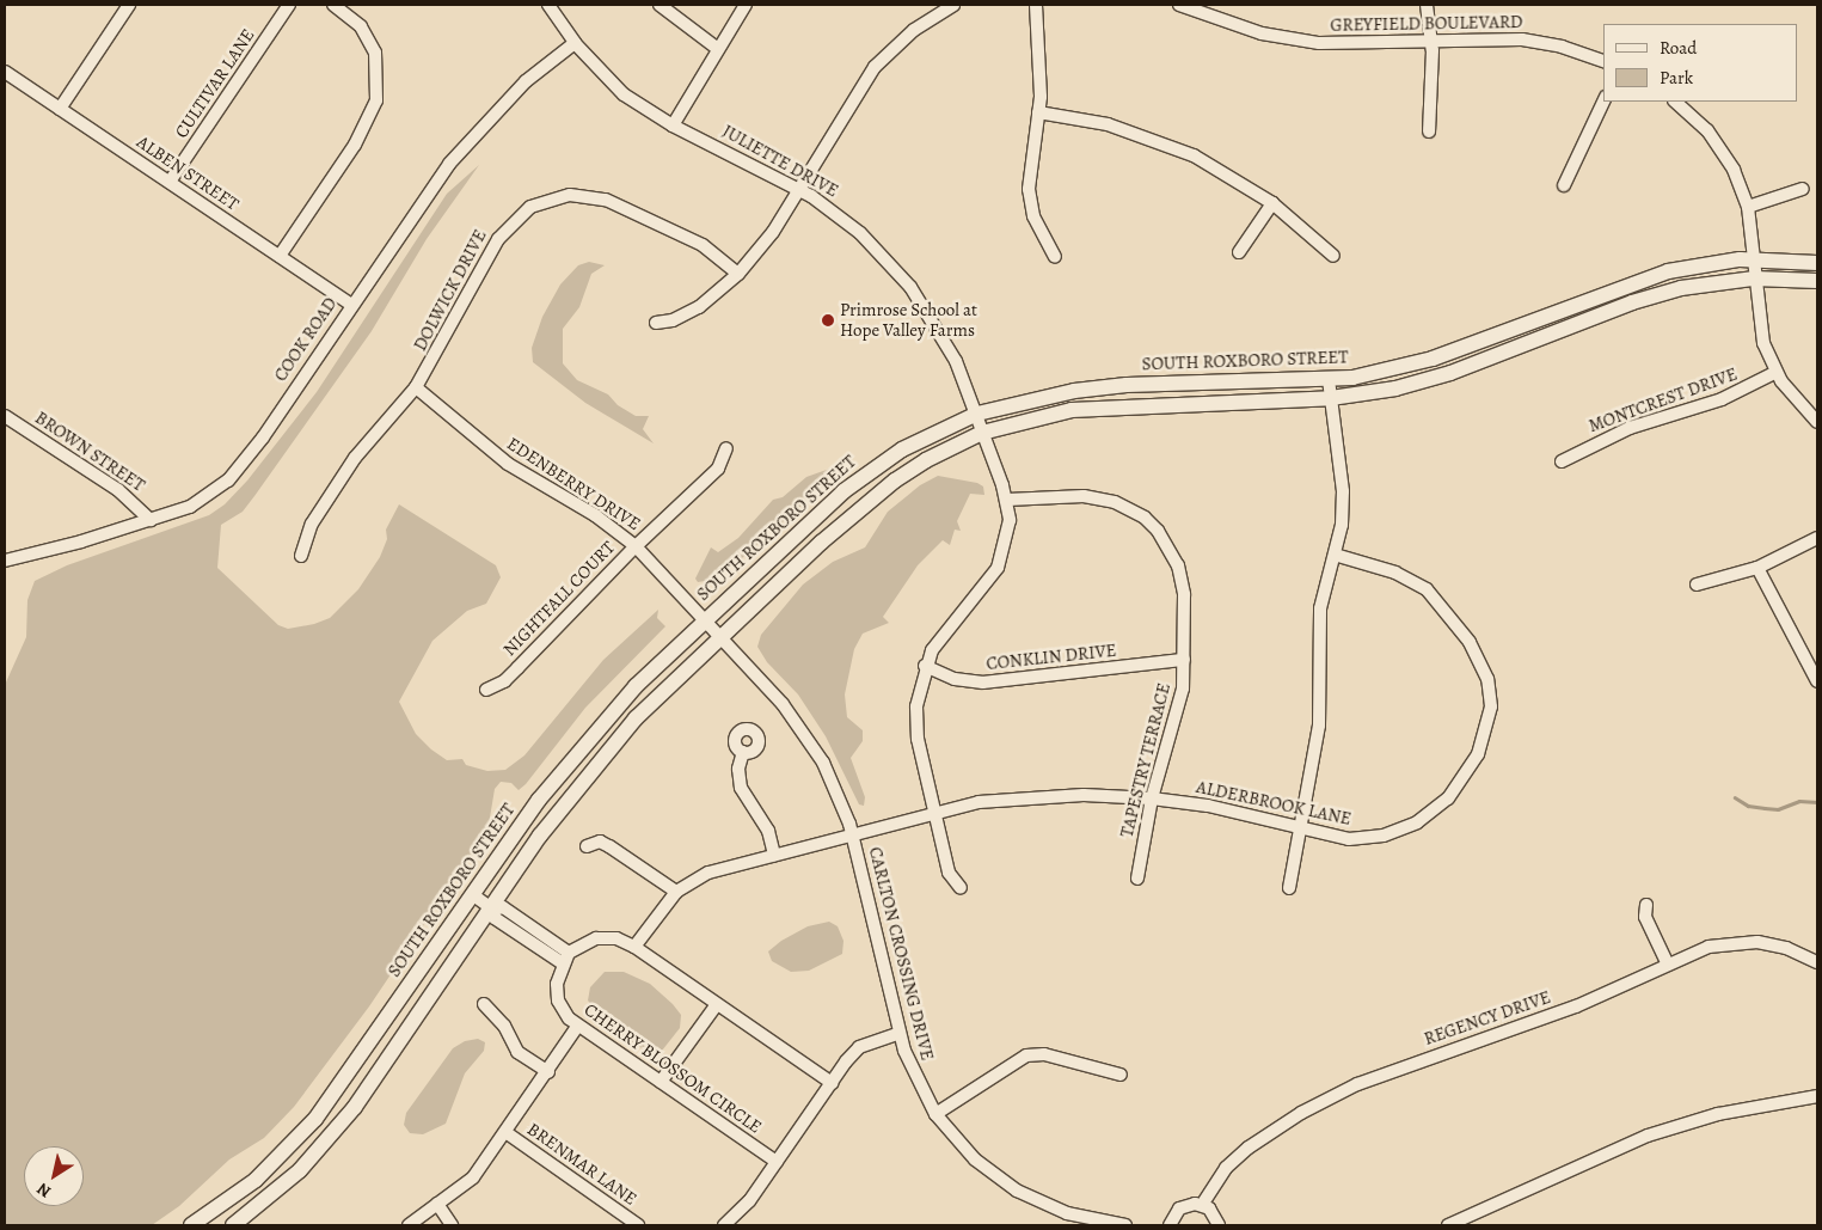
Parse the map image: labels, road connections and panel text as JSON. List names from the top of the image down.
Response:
{
  "streets": {
    "street": [
      "GREYFIELD BOULEVARD",
      "CULTIVAR LANE",
      "JULIETTE DRIVE",
      "ALBEN STREET",
      "DOLWICK DRIVE",
      "COOK ROAD",
      "SOUTH ROXBORO STREET",
      "MONTCREST DRIVE",
      "BROWN STREET",
      "EDENBERRY DRIVE",
      "NIGHTFALL COURT",
      "CONKLIN DRIVE",
      "TAPESTRY TERRACE",
      "ALDERBROOK LANE",
      "CARLTON CROSSING DRIVE",
      "REGENCY DRIVE",
      "CHERRY BLOSSOM CIRCLE",
      "BRENMAR LANE"
    ]
  },
  "crossings": [
    ["CULTIVAR LANE", "ALBEN STREET"],
    ["JULIETTE DRIVE", "COOK ROAD"],
    ["JULIETTE DRIVE", "SOUTH ROXBORO STREET"],
    ["JULIETTE DRIVE", "CONKLIN DRIVE"],
    ["JULIETTE DRIVE", "TAPESTRY TERRACE"],
    ["JULIETTE DRIVE", "ALDERBROOK LANE"],
    ["ALBEN STREET", "COOK ROAD"],
    ["DOLWICK DRIVE", "EDENBERRY DRIVE"],
    ["COOK ROAD", "BROWN STREET"],
    ["SOUTH ROXBORO STREET", "EDENBERRY DRIVE"],
    ["SOUTH ROXBORO STREET", "CARLTON CROSSING DRIVE"],
    ["EDENBERRY DRIVE", "NIGHTFALL COURT"],
    ["EDENBERRY DRIVE", "CARLTON CROSSING DRIVE"],
    ["CONKLIN DRIVE", "TAPESTRY TERRACE"],
    ["TAPESTRY TERRACE", "ALDERBROOK LANE"],
    ["ALDERBROOK LANE", "CARLTON CROSSING DRIVE"]
  ],
  "places": ["Primrose School at Hope Valley Farms"],
  "legend": ["Road", "Park"],
  "north": "bottom left"
}
